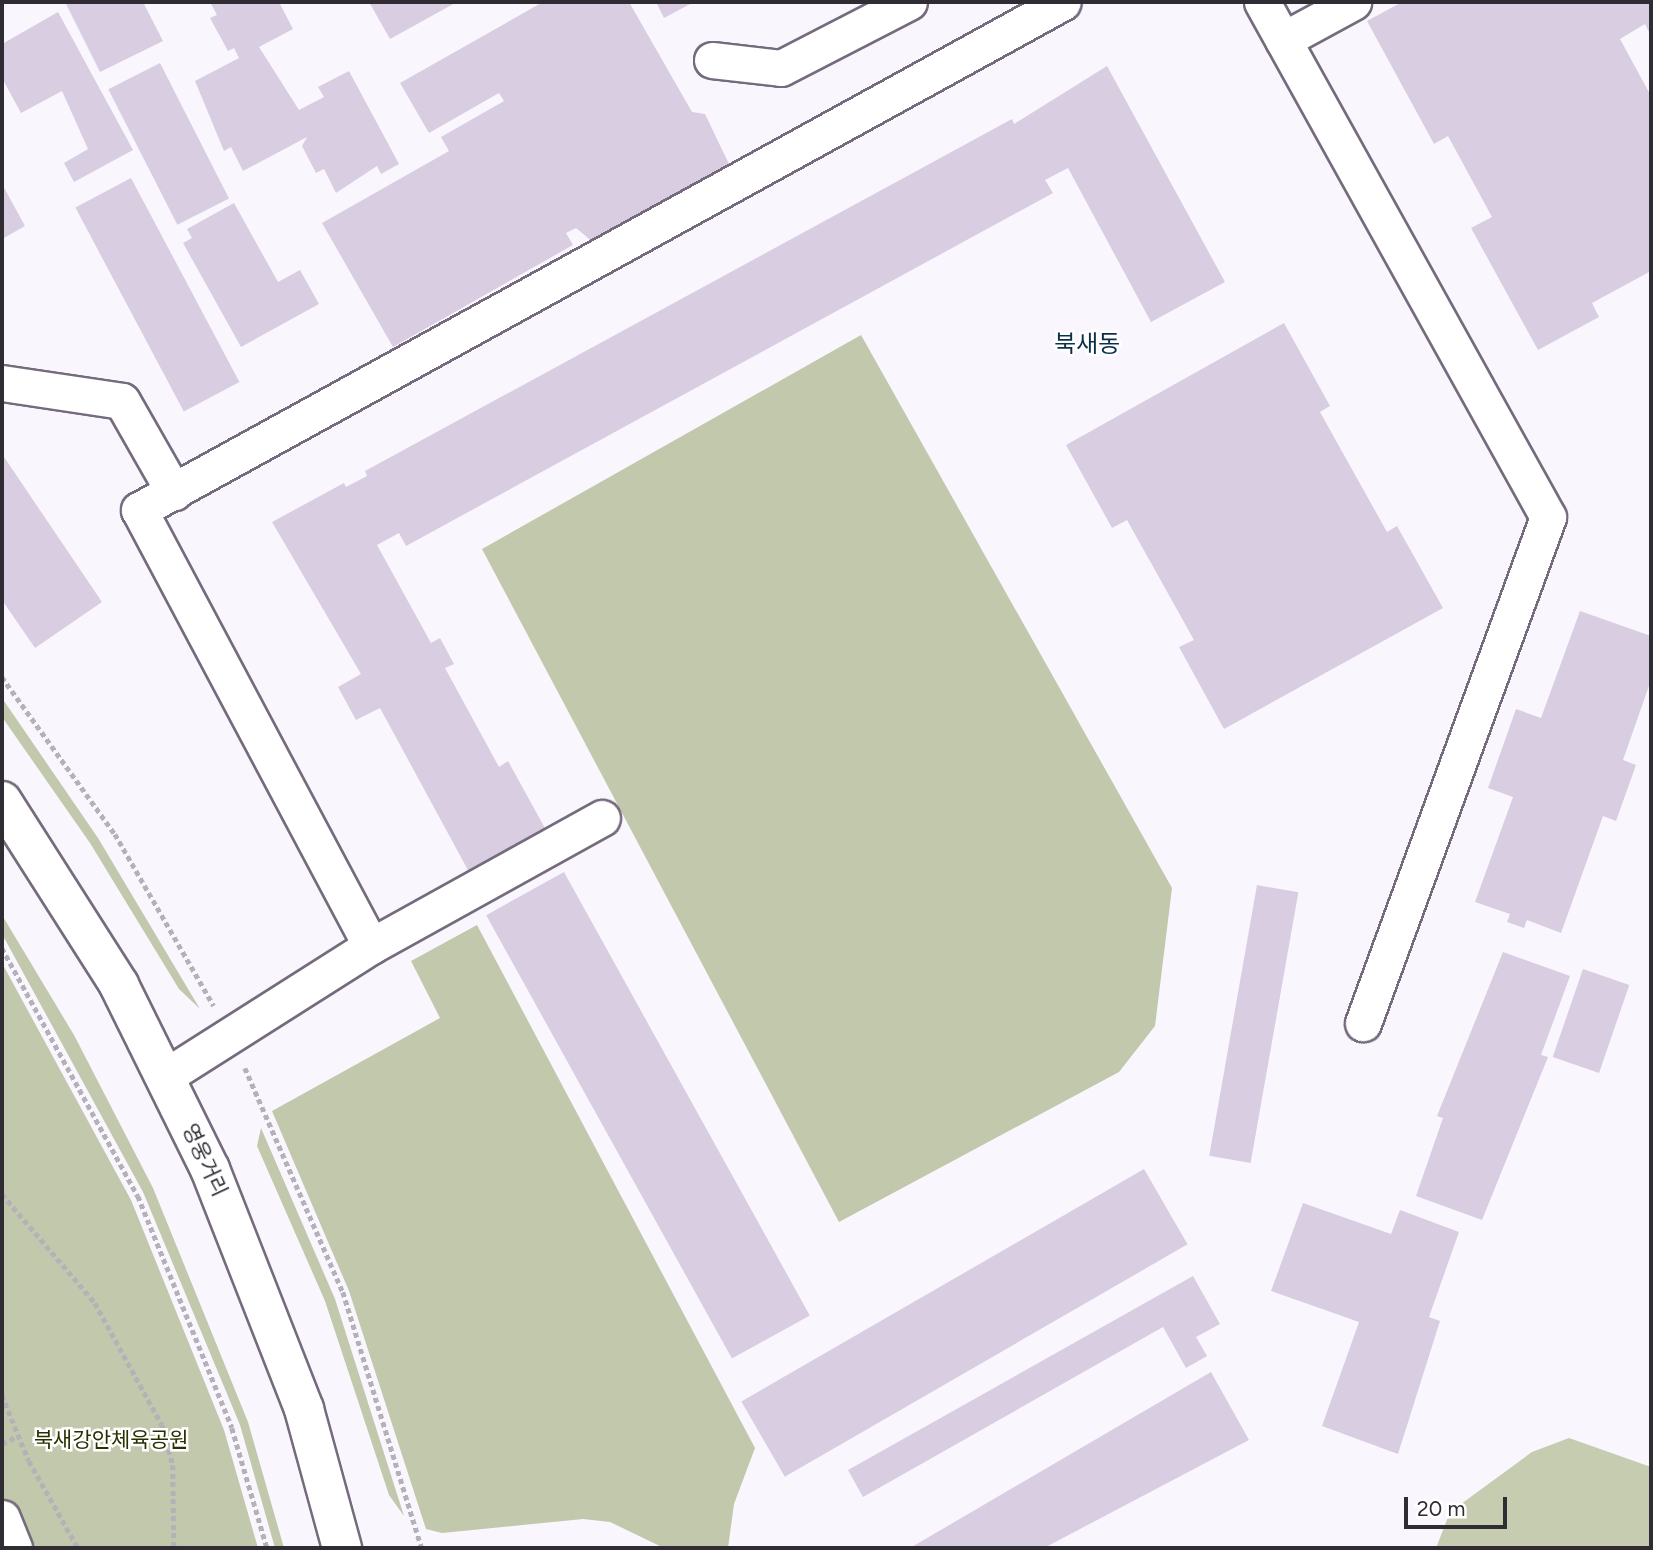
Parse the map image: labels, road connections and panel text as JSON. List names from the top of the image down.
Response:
{
  "streets": {
    "main road": ["영웅거리"]
  },
  "districts": ["북새동"],
  "parks": ["북새강안체육공원"],
  "scale_bar": "20 m"
}
